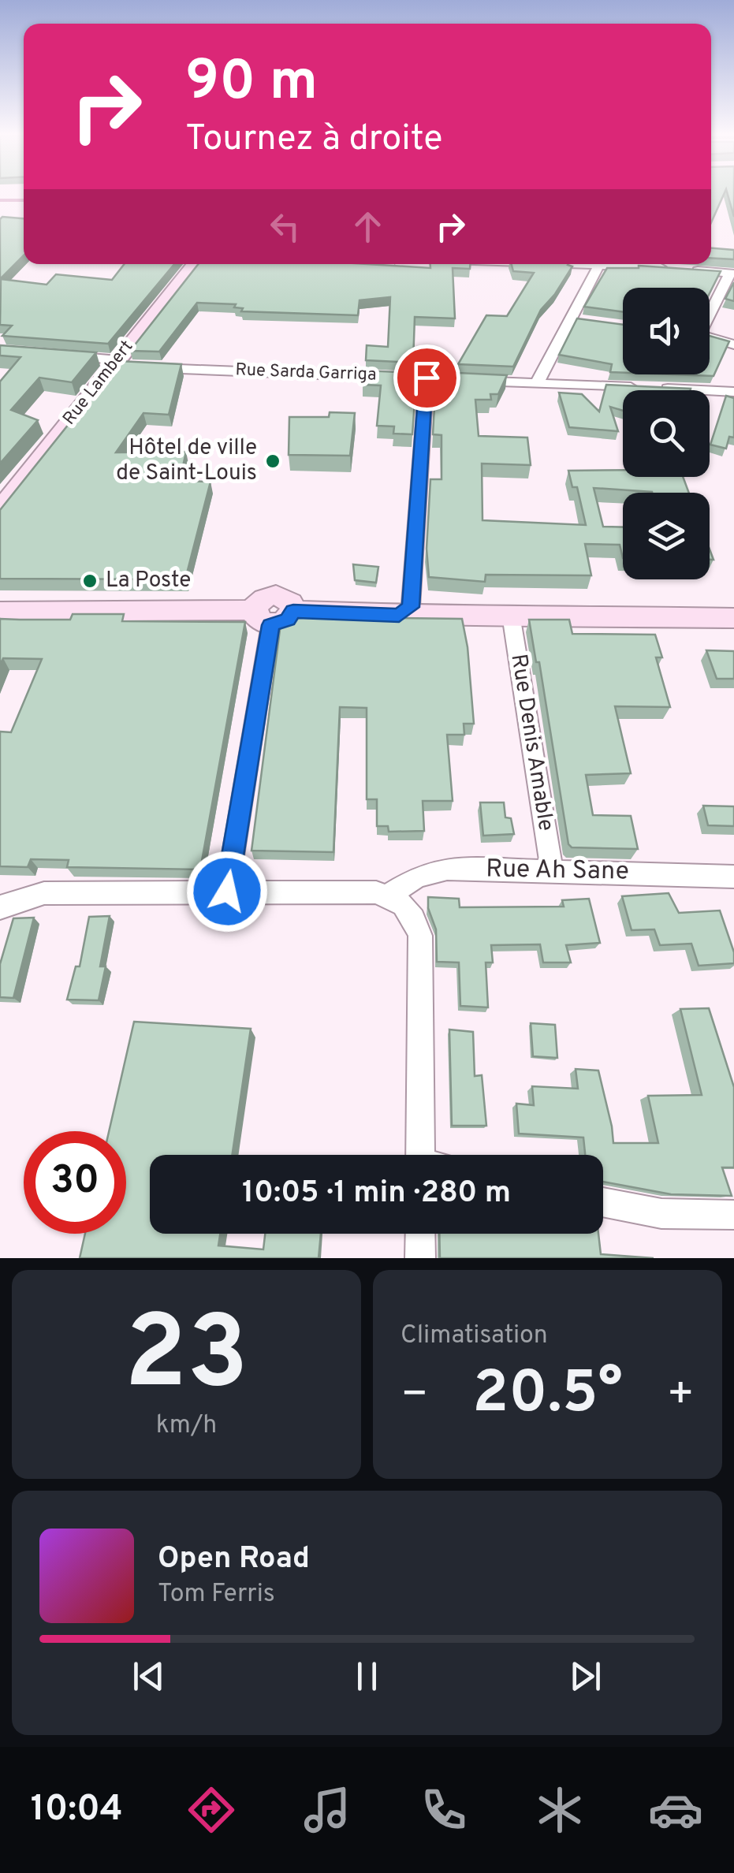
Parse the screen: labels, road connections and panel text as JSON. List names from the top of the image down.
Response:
{
  "streets": {
    "main road": ["Rue Lambert"],
    "street": ["Rue Sarda Garriga", "Rue Denis Amable", "Rue Ah Sane"]
  },
  "crossings": [
    ["Rue Sarda Garriga", "Rue Lambert"],
    ["Rue Denis Amable", "Rue Ah Sane"]
  ],
  "places": ["Hôtel de ville de Saint-Louis", "La Poste"],
  "page": {
    "turn": ["90 m", "Tournez à droite"],
    "limit": "30",
    "trip": "10:05 · 1 min · 280 m",
    "tile": [
      ["23", "km/h"],
      "Climatisation"
    ],
    "heat": ["−", "20.5°", "+"],
    "song": ["Open Road", "Tom Ferris"],
    "tabs": "10:04"
  }
}
